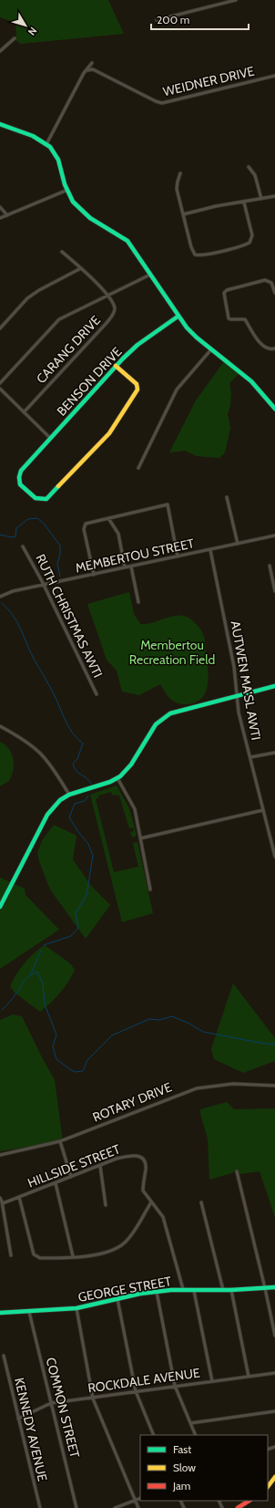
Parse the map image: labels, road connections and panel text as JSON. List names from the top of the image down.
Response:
{
  "streets": {
    "main road": ["BENSON DRIVE", "GEORGE STREET"],
    "street": [
      "WEIDNER DRIVE",
      "CARANG DRIVE",
      "MEMBERTOU STREET",
      "RUTH CHRISTMAS AWTI",
      "AUTWEN MA'SL AWTI",
      "ROTARY DRIVE",
      "HILLSIDE STREET",
      "ROCKDALE AVENUE",
      "COMMON STREET",
      "KENNEDY AVENUE"
    ]
  },
  "crossings": [
    ["MEMBERTOU STREET", "RUTH CHRISTMAS AWTI"],
    ["MEMBERTOU STREET", "AUTWEN MA'SL AWTI"],
    ["HILLSIDE STREET", "GEORGE STREET"],
    ["GEORGE STREET", "COMMON STREET"],
    ["ROCKDALE AVENUE", "COMMON STREET"],
    ["ROCKDALE AVENUE", "KENNEDY AVENUE"]
  ],
  "parks": ["Membertou Recreation Field"],
  "legend": ["Fast", "Slow", "Jam"],
  "scale_bar": "200 m",
  "north": "bottom right"
}
